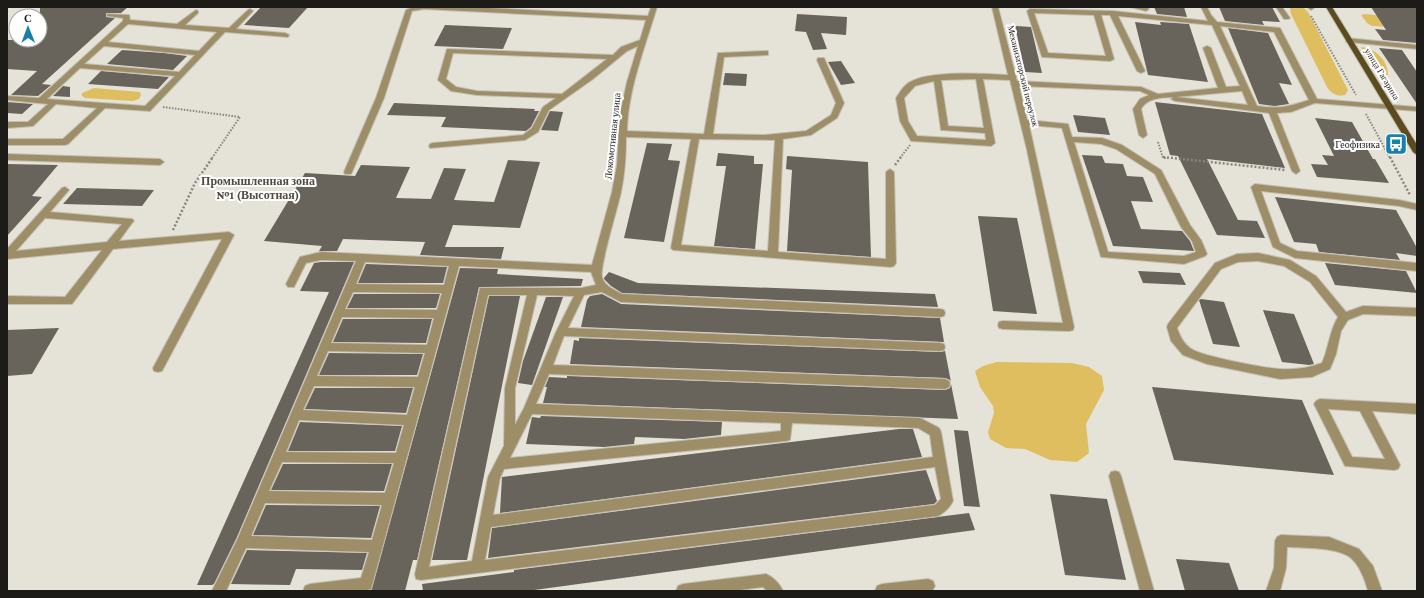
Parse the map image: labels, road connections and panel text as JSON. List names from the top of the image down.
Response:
{
  "streets": {
    "main road": ["улица Гагарина"],
    "street": ["Механизаторский переулок", "Локомотивная улица"]
  },
  "districts": ["Промышленная зона №1 (Высотная)"],
  "places": {
    "bus stop": ["Геофизика"]
  },
  "north": "top"
}
